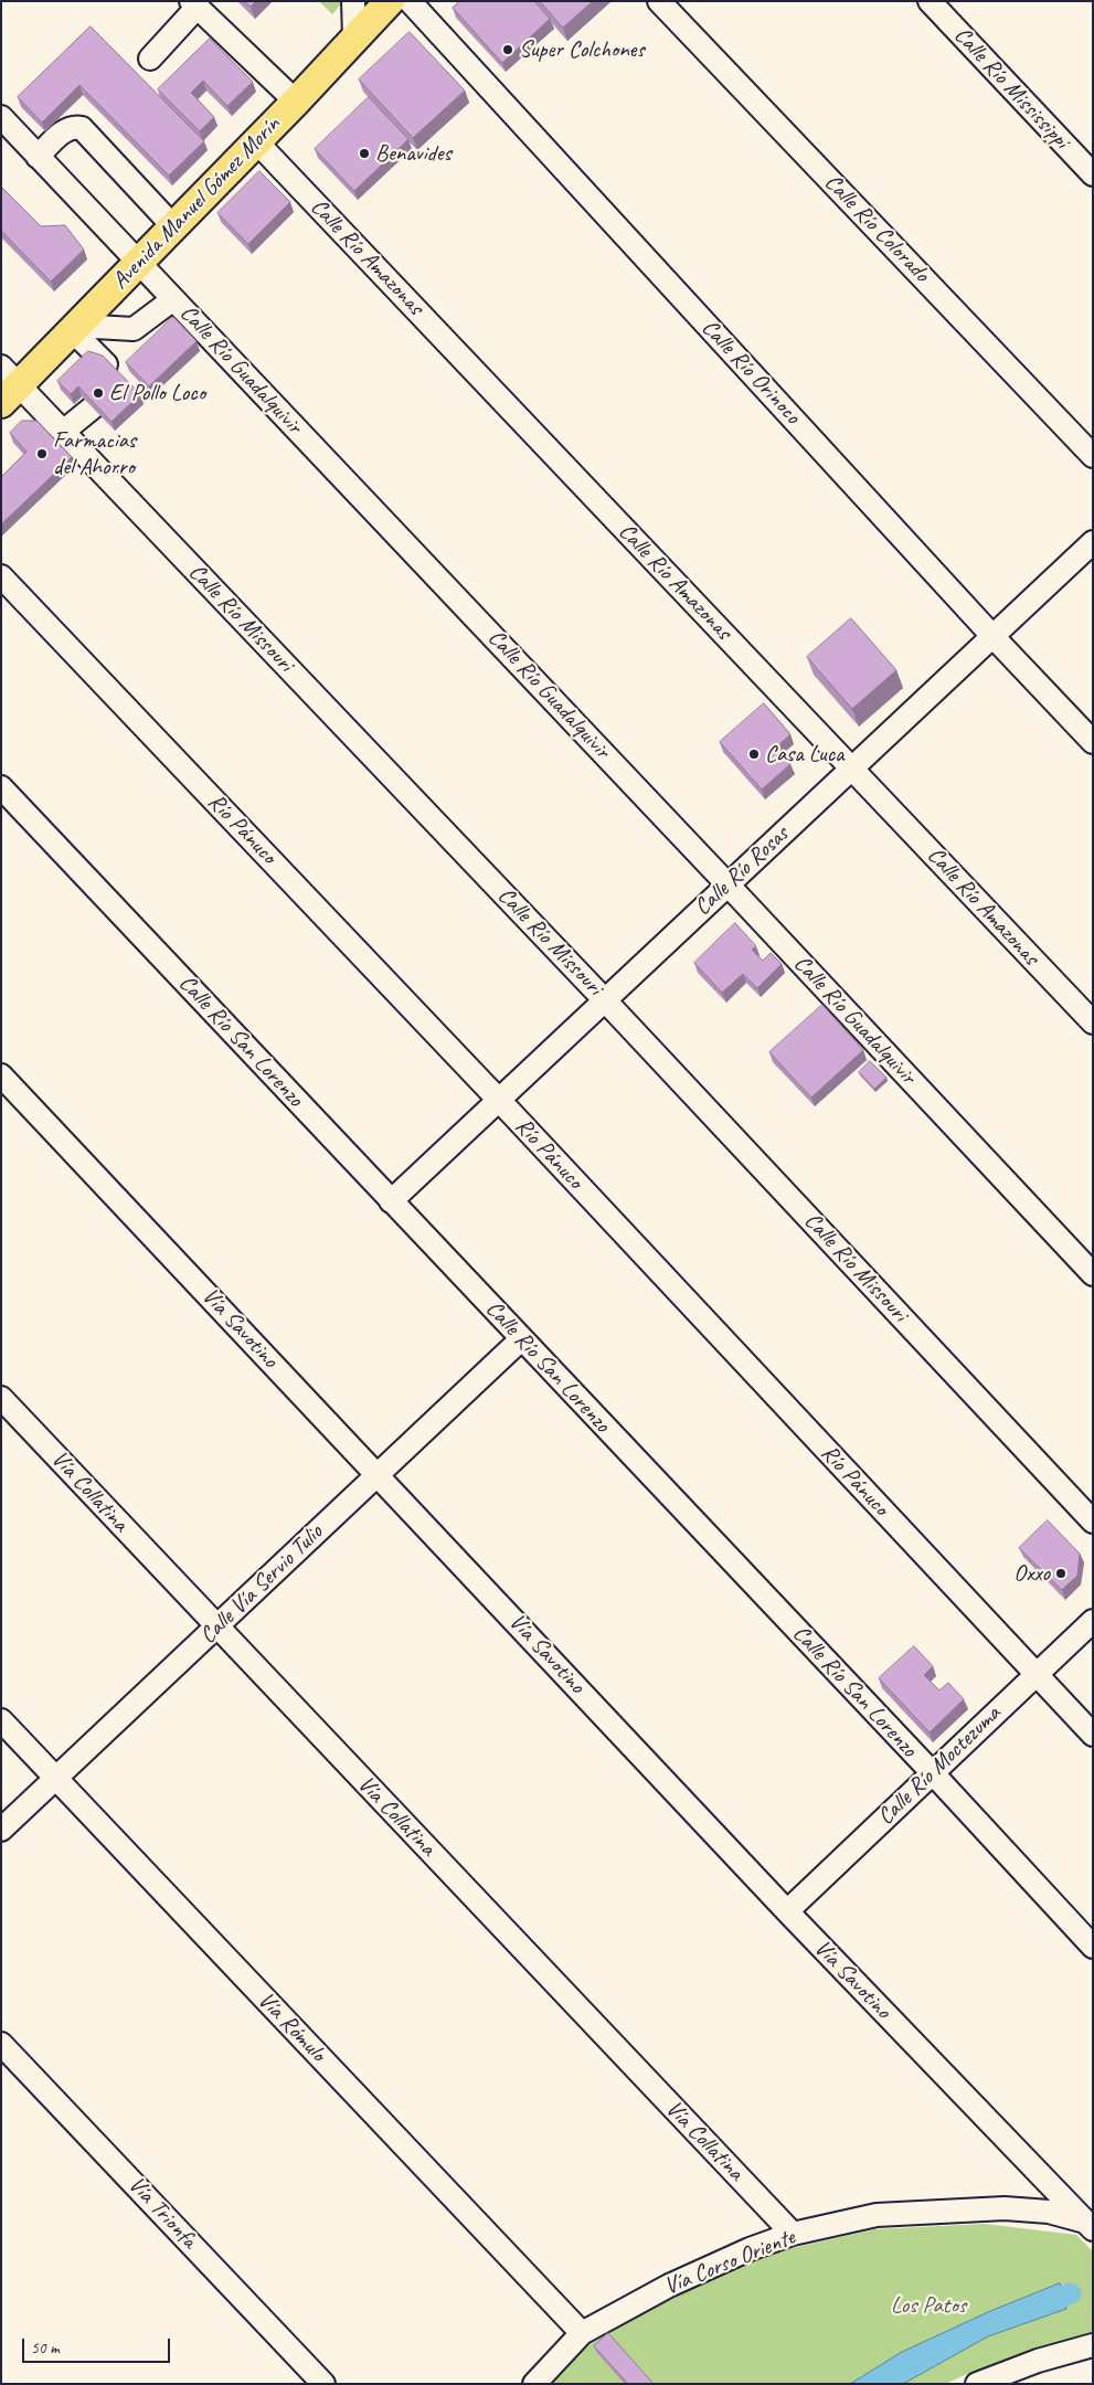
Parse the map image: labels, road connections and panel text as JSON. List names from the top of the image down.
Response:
{
  "streets": {
    "main road": ["Avenida Manuel Gómez Morín"],
    "street": [
      "Calle Río Mississippi",
      "Calle Río Colorado",
      "Calle Río Amazonas",
      "Calle Río Guadalquivir",
      "Calle Río Orinoco",
      "Calle Río Missouri",
      "Río Pánuco",
      "Calle Río Rosas",
      "Calle Río San Lorenzo",
      "Vía Savotino",
      "Vía Collatina",
      "Calle Vía Servio Tulio",
      "Calle Río Moctezuma",
      "Vía Rómulo",
      "Vía Trionfa",
      "Vía Corso Oriente"
    ]
  },
  "crossings": [
    ["Avenida Manuel Gómez Morín", "Calle Río Amazonas"],
    ["Avenida Manuel Gómez Morín", "Calle Río Guadalquivir"],
    ["Avenida Manuel Gómez Morín", "Calle Río Missouri"],
    ["Calle Río Amazonas", "Calle Río Rosas"],
    ["Calle Río Guadalquivir", "Calle Río Rosas"],
    ["Calle Río Orinoco", "Calle Río Rosas"],
    ["Calle Río Missouri", "Calle Río Rosas"],
    ["Río Pánuco", "Calle Río Rosas"],
    ["Río Pánuco", "Calle Río Moctezuma"],
    ["Calle Río Rosas", "Calle Río San Lorenzo"],
    ["Calle Río San Lorenzo", "Calle Vía Servio Tulio"],
    ["Calle Río San Lorenzo", "Calle Río Moctezuma"],
    ["Vía Savotino", "Calle Vía Servio Tulio"],
    ["Vía Savotino", "Calle Río Moctezuma"],
    ["Vía Savotino", "Vía Corso Oriente"],
    ["Vía Collatina", "Calle Vía Servio Tulio"],
    ["Vía Collatina", "Vía Corso Oriente"],
    ["Calle Vía Servio Tulio", "Vía Rómulo"],
    ["Vía Rómulo", "Vía Corso Oriente"]
  ],
  "parks": ["Los Patos"],
  "places": [
    "Super Colchones",
    "Benavides",
    "El Pollo Loco",
    "Farmacias del Ahorro",
    "Casa Luca",
    "Oxxo"
  ],
  "scale_bar": "50 m"
}
